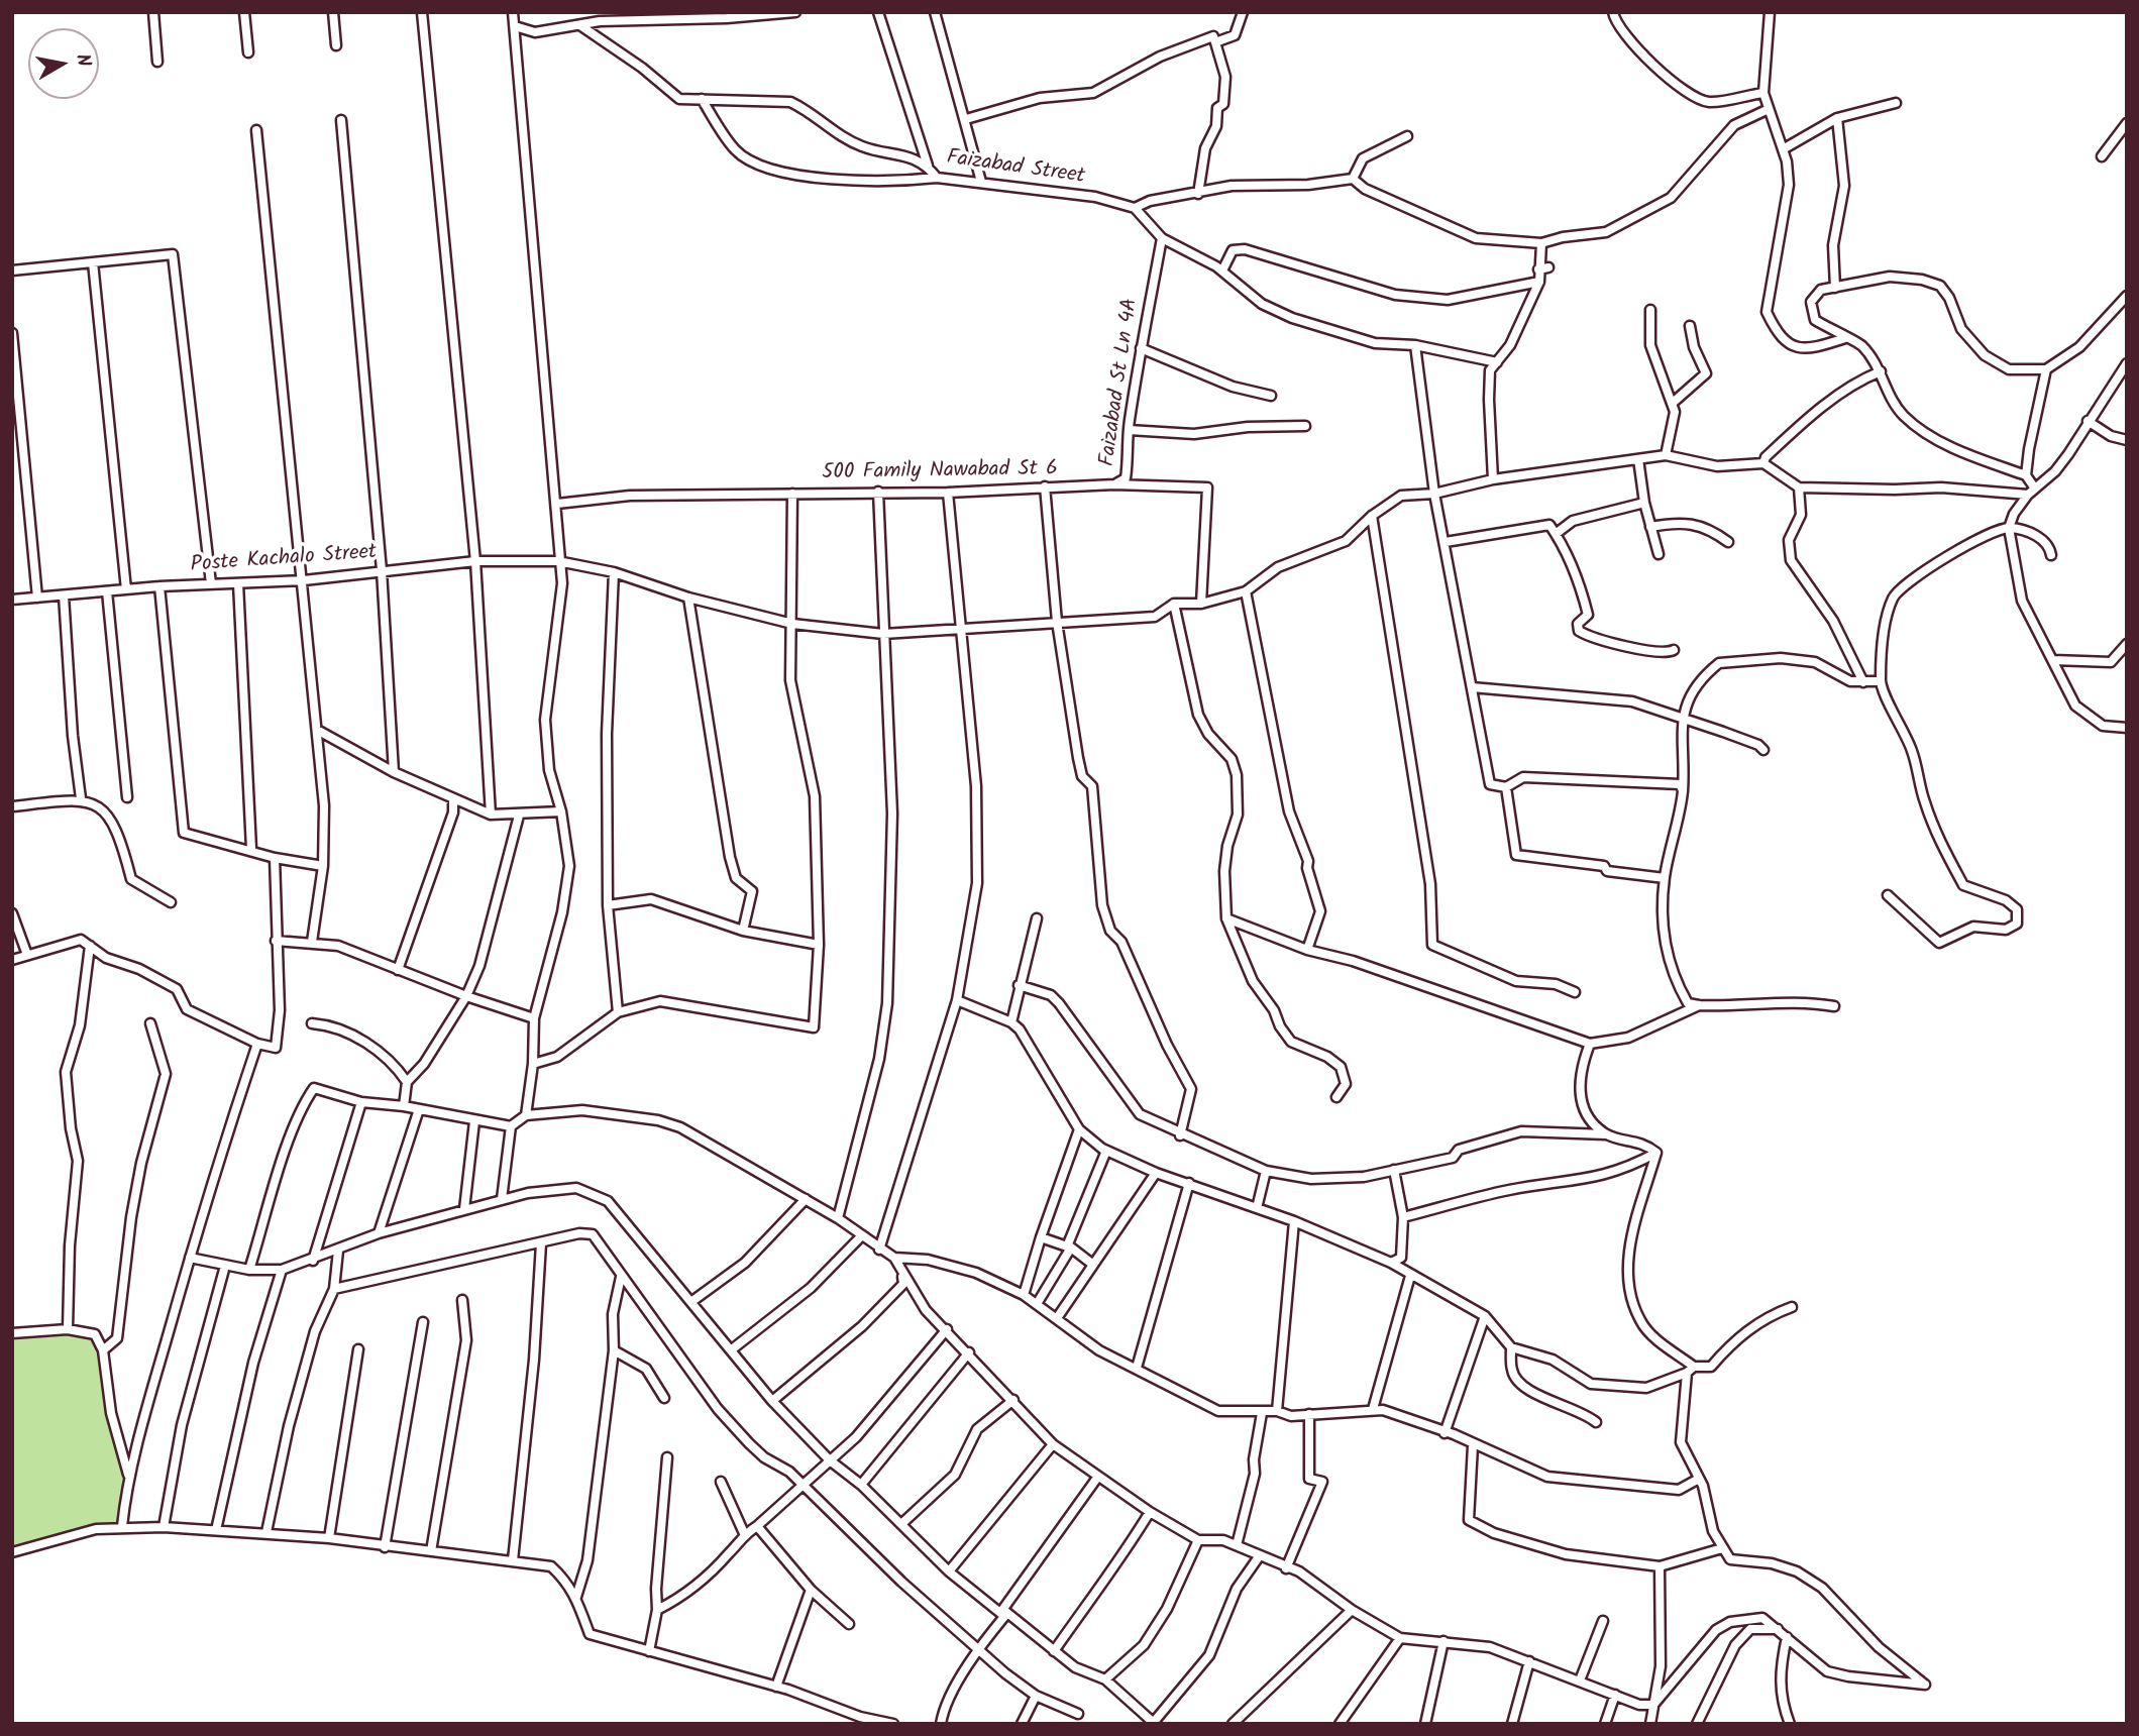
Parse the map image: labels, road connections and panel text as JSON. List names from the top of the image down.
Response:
{
  "streets": {
    "street": [
      "Faizabad Street",
      "Faizabad St Ln 4A",
      "500 Family Nawabad St 6",
      "Poste Kachalo Street"
    ]
  },
  "crossings": [
    ["Faizabad St Ln 4A", "500 Family Nawabad St 6"]
  ],
  "north": "right"
}
